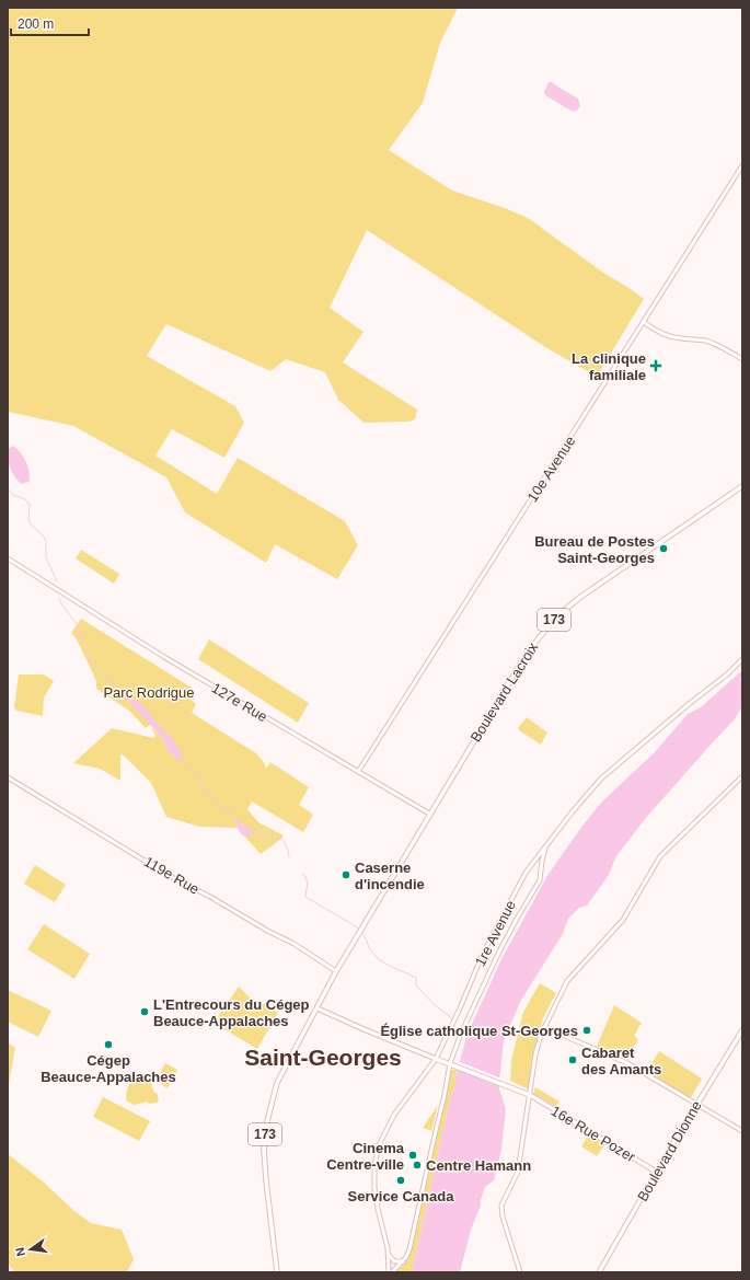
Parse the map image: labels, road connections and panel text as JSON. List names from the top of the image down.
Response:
{
  "streets": {
    "main road": [
      "173",
      "Boulevard Lacroix",
      "16e Rue Pozer",
      "Boulevard Dionne"
    ],
    "street": [
      "10e Avenue",
      "127e Rue",
      "119e Rue",
      "1re Avenue"
    ]
  },
  "crossings": [
    ["10e Avenue", "127e Rue"],
    ["173", "Boulevard Lacroix"],
    ["173", "119e Rue"],
    ["173", "16e Rue Pozer"],
    ["Boulevard Lacroix", "127e Rue"],
    ["Boulevard Lacroix", "119e Rue"],
    ["1re Avenue", "16e Rue Pozer"],
    ["16e Rue Pozer", "Boulevard Dionne"]
  ],
  "districts": ["Saint-Georges"],
  "parks": ["Parc Rodrigue"],
  "places": {
    "health": ["La clinique familiale"],
    "other": [
      "Bureau de Postes Saint-Georges",
      "Caserne d'incendie",
      "L'Entrecours du Cégep Beauce-Appalaches",
      "Église catholique St-Georges",
      "Cégep Beauce-Appalaches",
      "Cabaret des Amants",
      "Cinema Centre-ville",
      "Centre Hamann",
      "Service Canada"
    ]
  },
  "scale_bar": "200 m",
  "north": "left"
}
